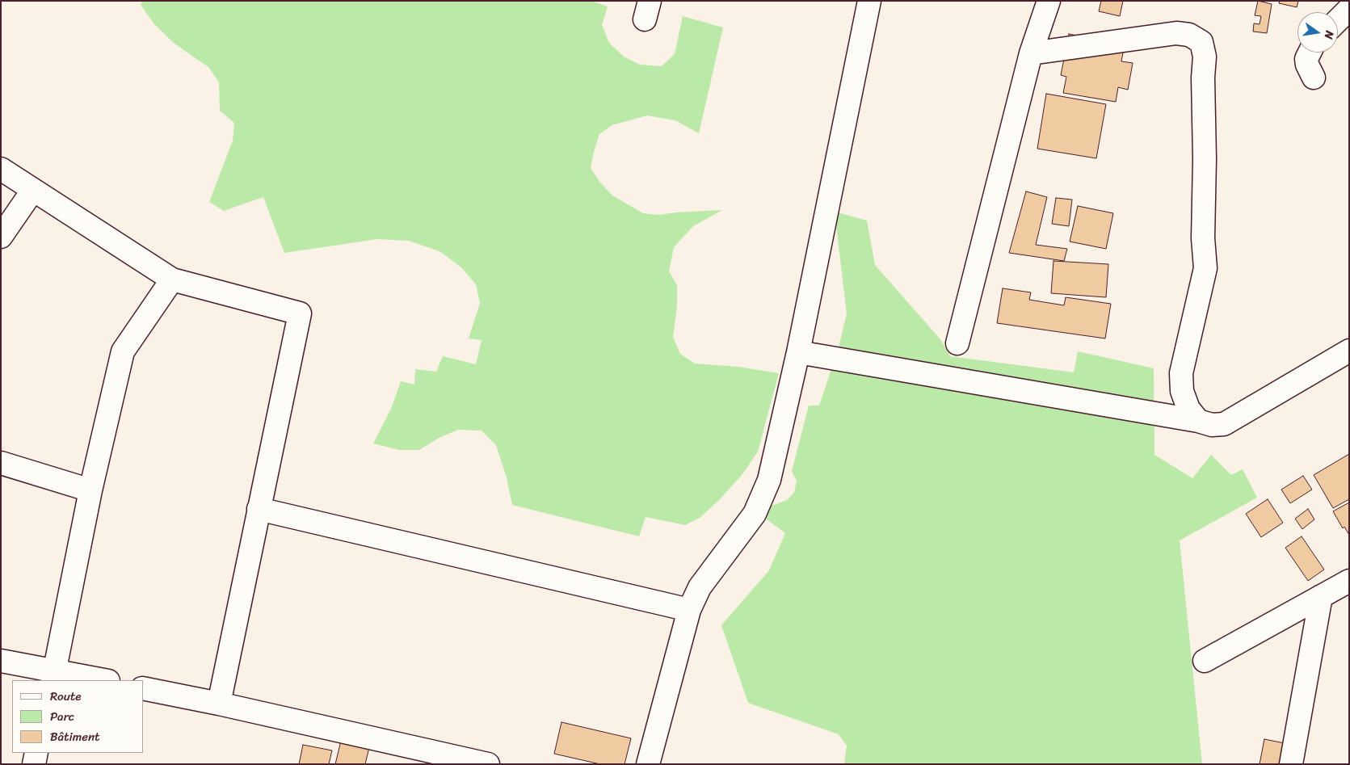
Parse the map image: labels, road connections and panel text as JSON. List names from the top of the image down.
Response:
{
  "legend": ["Route", "Parc", "Bâtiment"],
  "north": "right"
}
